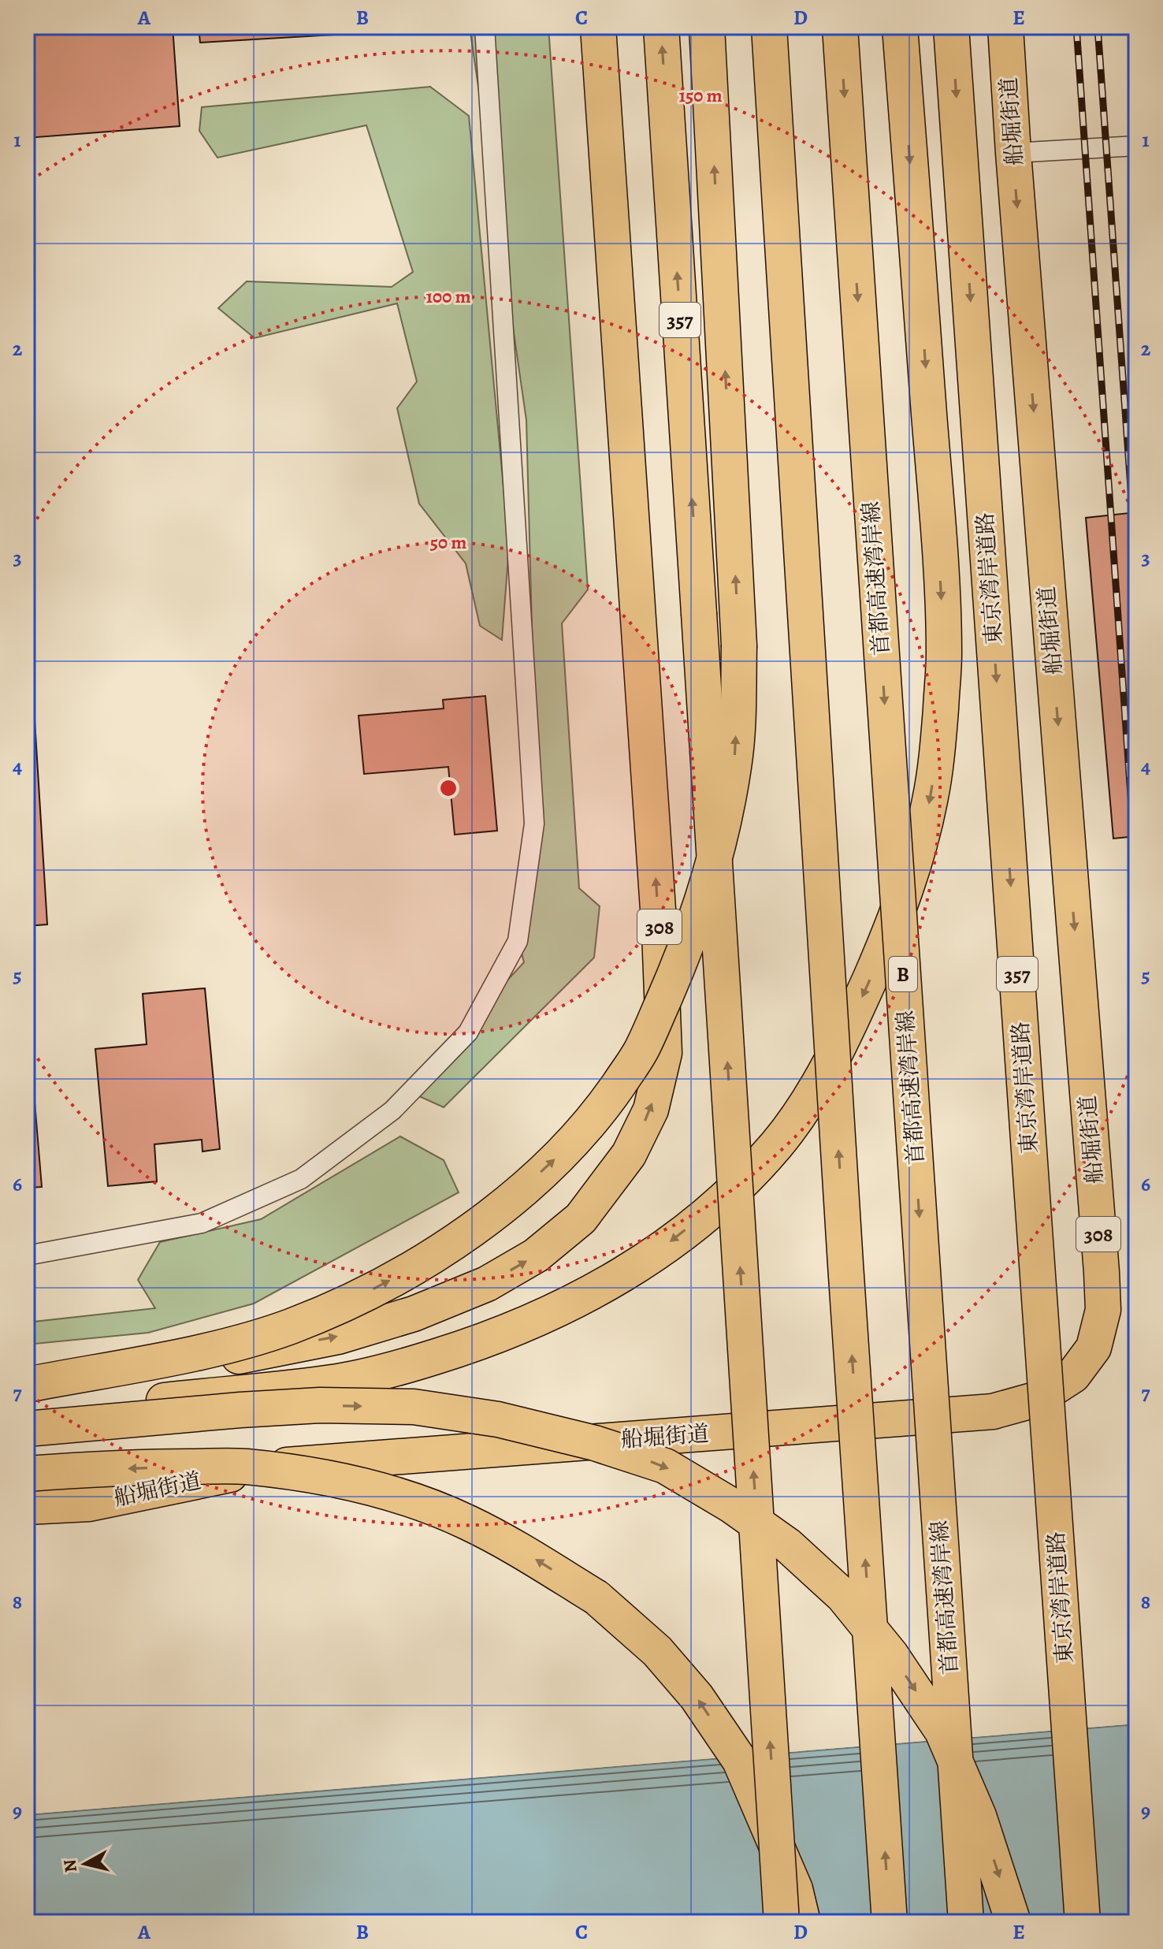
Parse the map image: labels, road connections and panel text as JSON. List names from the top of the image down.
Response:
{
  "streets": {
    "main road": [
      "船堀街道",
      "357",
      "首都高速湾岸線",
      "東京湾岸道路",
      "308",
      "B"
    ]
  },
  "north": "left",
  "grid": {
    "columns": [
      "A",
      "B",
      "C",
      "D",
      "E"
    ],
    "rows": [
      "1",
      "2",
      "3",
      "4",
      "5",
      "6",
      "7",
      "8",
      "9"
    ]
  },
  "rings": ["150 m", "100 m", "50 m"]
}
